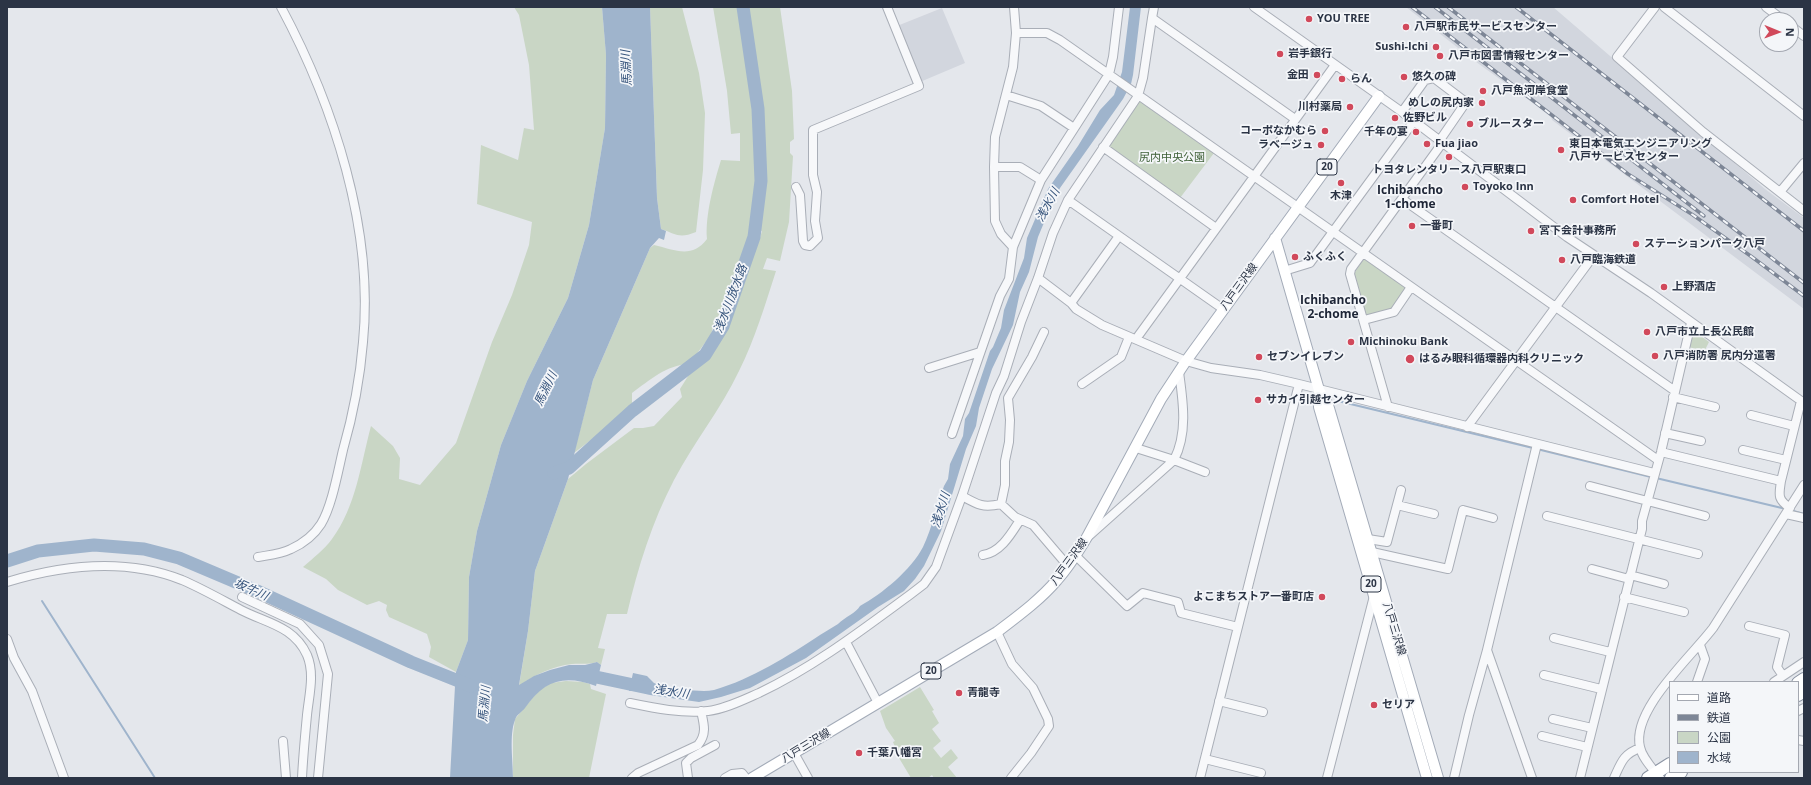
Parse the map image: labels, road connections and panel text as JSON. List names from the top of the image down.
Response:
{
  "streets": {
    "main road": ["20", "八戸三沢線"]
  },
  "districts": ["Ichibancho 1-chome", "Ichibancho 2-chome"],
  "water": [
    "馬淵川",
    "浅水川",
    "浅水川放水路",
    "坂牛川"
  ],
  "parks": ["尻内中央公園"],
  "places": [
    "YOU TREE",
    "八戸駅市民サービスセンター",
    "Sushi-Ichi",
    "岩手銀行",
    "八戸市図書情報センター",
    "金田",
    "悠久の碑",
    "らん",
    "八戸魚河岸食堂",
    "めしの尻内家",
    "川村薬局",
    "佐野ビル",
    "ブルースター",
    "コーポなかむら",
    "千年の宴",
    "Fua jiao",
    "ラベージュ",
    "東日本電気エンジニアリング 八戸サービスセンター",
    "トヨタレンタリース八戸駅東口",
    "木津",
    "Toyoko Inn",
    "Comfort Hotel",
    "一番町",
    "宮下会計事務所",
    "ステーションパーク八戸",
    "ふくふく",
    "八戸臨海鉄道",
    "上野酒店",
    "八戸市立上長公民館",
    "Michinoku Bank",
    "八戸消防署 尻内分遣署",
    "セブンイレブン",
    "はるみ眼科循環器内科クリニック",
    "サカイ引越センター",
    "よこまちストア一番町店",
    "青龍寺",
    "セリア",
    "千葉八幡宮"
  ],
  "legend": [
    "道路",
    "鉄道",
    "公園",
    "水域"
  ],
  "north": "right"
}
